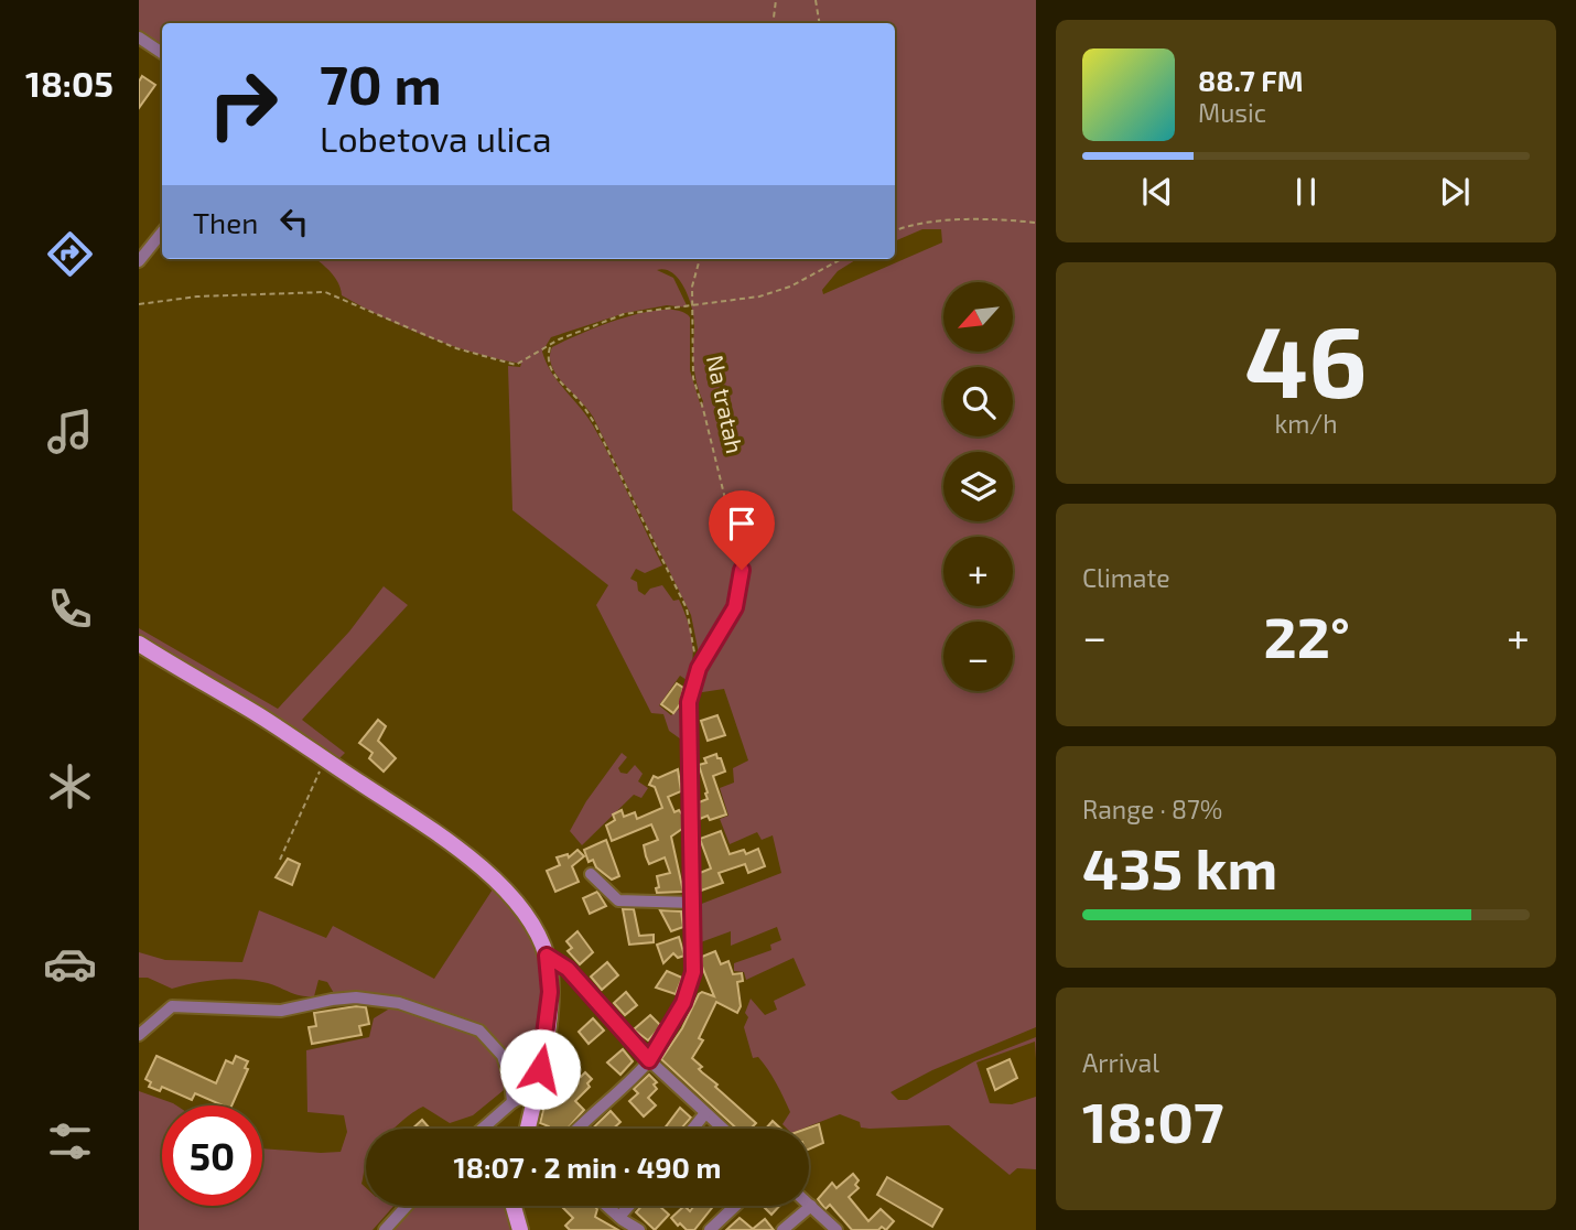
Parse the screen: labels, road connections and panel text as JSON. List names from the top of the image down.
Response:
{
  "streets": {
    "path": ["Na tratah"]
  },
  "north": "bottom left",
  "page": {
    "tabs": "18:05",
    "turn": ["70 m", "Lobetova ulica"],
    "song": ["88.7 FM", "Music"],
    "then": "Then",
    "tile": [
      ["46", "km/h"],
      "Climate",
      ["Range · 87%", "435 km"],
      ["Arrival", "18:07"]
    ],
    "map_buttons": ["+", "−"],
    "heat": ["−", "22°", "+"],
    "limit": "50",
    "trip": "18:07 · 2 min · 490 m"
  }
}
